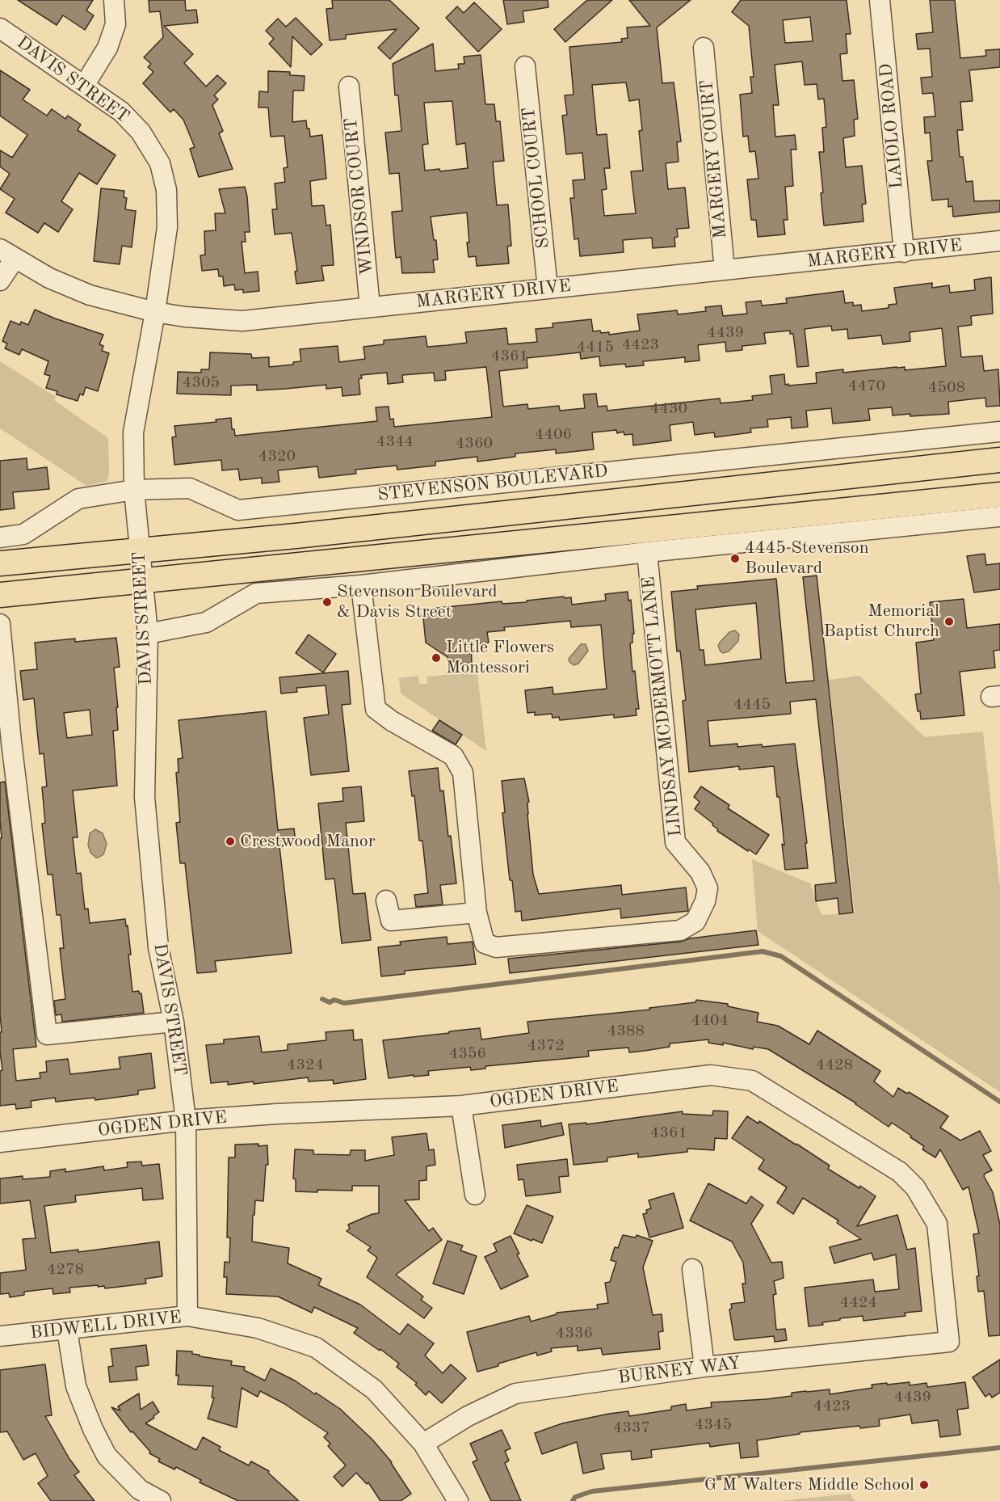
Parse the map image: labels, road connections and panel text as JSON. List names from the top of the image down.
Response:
{
  "streets": {
    "main road": ["STEVENSON BOULEVARD"],
    "street": [
      "DAVIS STREET",
      "LAIOLO ROAD",
      "MARGERY COURT",
      "SCHOOL COURT",
      "WINDSOR COURT",
      "MARGERY DRIVE",
      "LINDSAY MCDERMOTT LANE",
      "OGDEN DRIVE",
      "BIDWELL DRIVE",
      "BURNEY WAY"
    ]
  },
  "crossings": [
    ["DAVIS STREET", "MARGERY DRIVE"],
    ["DAVIS STREET", "STEVENSON BOULEVARD"],
    ["DAVIS STREET", "OGDEN DRIVE"],
    ["DAVIS STREET", "BIDWELL DRIVE"],
    ["LAIOLO ROAD", "MARGERY DRIVE"],
    ["MARGERY COURT", "MARGERY DRIVE"],
    ["SCHOOL COURT", "MARGERY DRIVE"],
    ["WINDSOR COURT", "MARGERY DRIVE"],
    ["OGDEN DRIVE", "BURNEY WAY"],
    ["BIDWELL DRIVE", "BURNEY WAY"]
  ],
  "places": [
    "4445 Stevenson Boulevard",
    "Stevenson Boulevard & Davis Street",
    "Memorial Baptist Church",
    "Little Flowers Montessori",
    "Crestwood Manor",
    "G M Walters Middle School"
  ],
  "house_numbers": [
    "4439",
    "4423",
    "4415",
    "4361",
    "4305",
    "4470",
    "4508",
    "4430",
    "4406",
    "4344",
    "4360",
    "4320",
    "4445",
    "4404",
    "4388",
    "4372",
    "4356",
    "4324",
    "4428",
    "4361",
    "4278",
    "4424",
    "4336",
    "4439",
    "4423",
    "4345",
    "4337"
  ]
}
